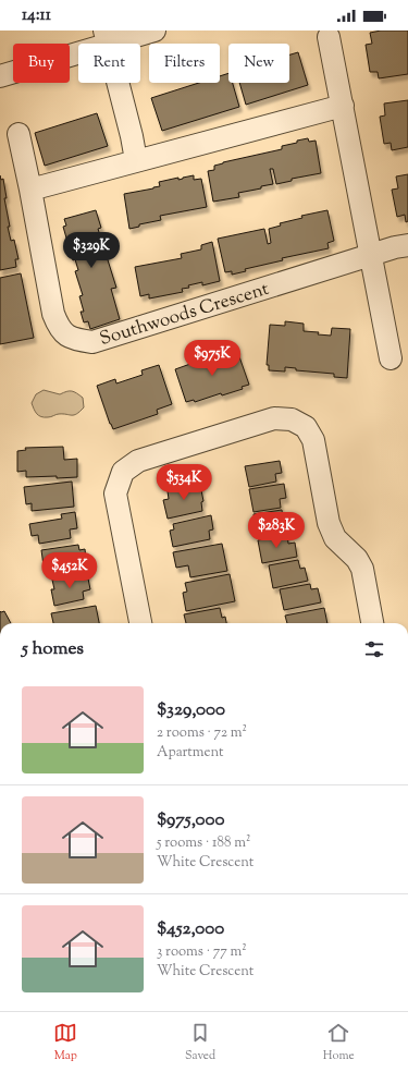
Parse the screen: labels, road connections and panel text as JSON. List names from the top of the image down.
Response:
{
  "streets": {
    "street": ["Southwoods Crescent"]
  },
  "page": {
    "status": "14:11",
    "chip": [
      "Buy",
      "Rent",
      "Filters",
      "New"
    ],
    "price": [
      "$329K",
      "$975K",
      "$534K",
      "$283K",
      "$452K"
    ],
    "heading": "5 homes",
    "list": [
      {
        "name": "$329,000",
        "note": "2 rooms · 72 m² · Apartment"
      },
      {
        "name": "$975,000",
        "note": "5 rooms · 188 m² · White Crescent"
      },
      {
        "name": "$452,000",
        "note": "3 rooms · 77 m² · White Crescent"
      }
    ],
    "tabs": ["Map", "Saved", "Home"]
  }
}
